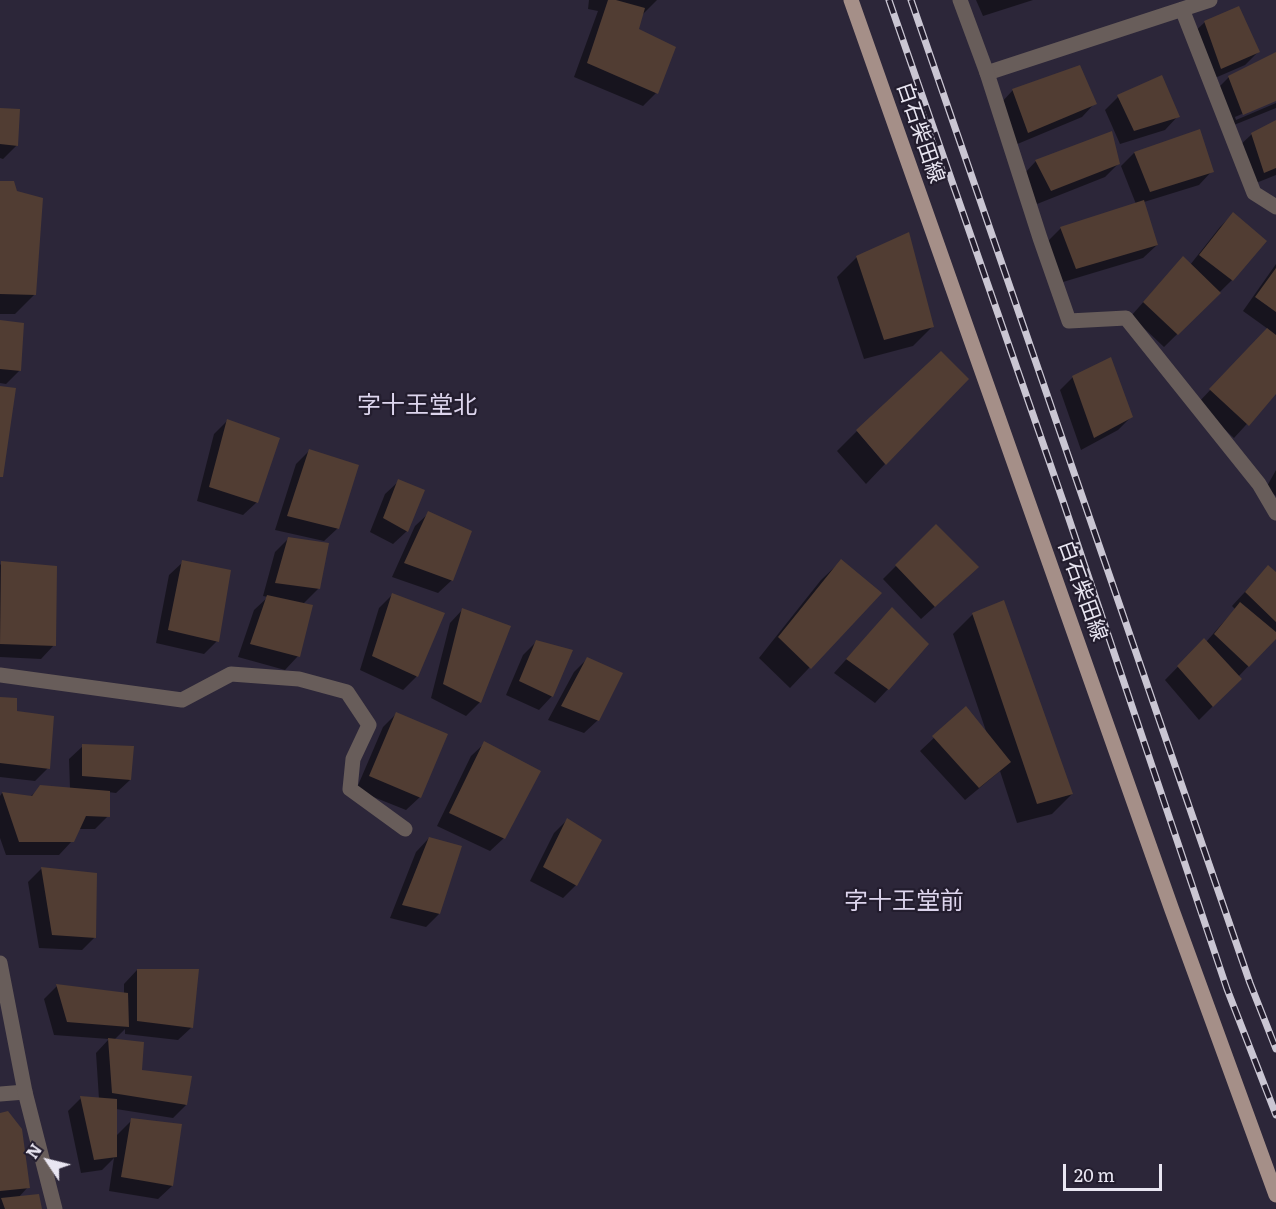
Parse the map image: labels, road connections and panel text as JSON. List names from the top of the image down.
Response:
{
  "streets": {
    "main road": ["白石柴田線"]
  },
  "districts": ["字十王堂北", "字十王堂前"],
  "scale_bar": "20 m",
  "north": "top left"
}
